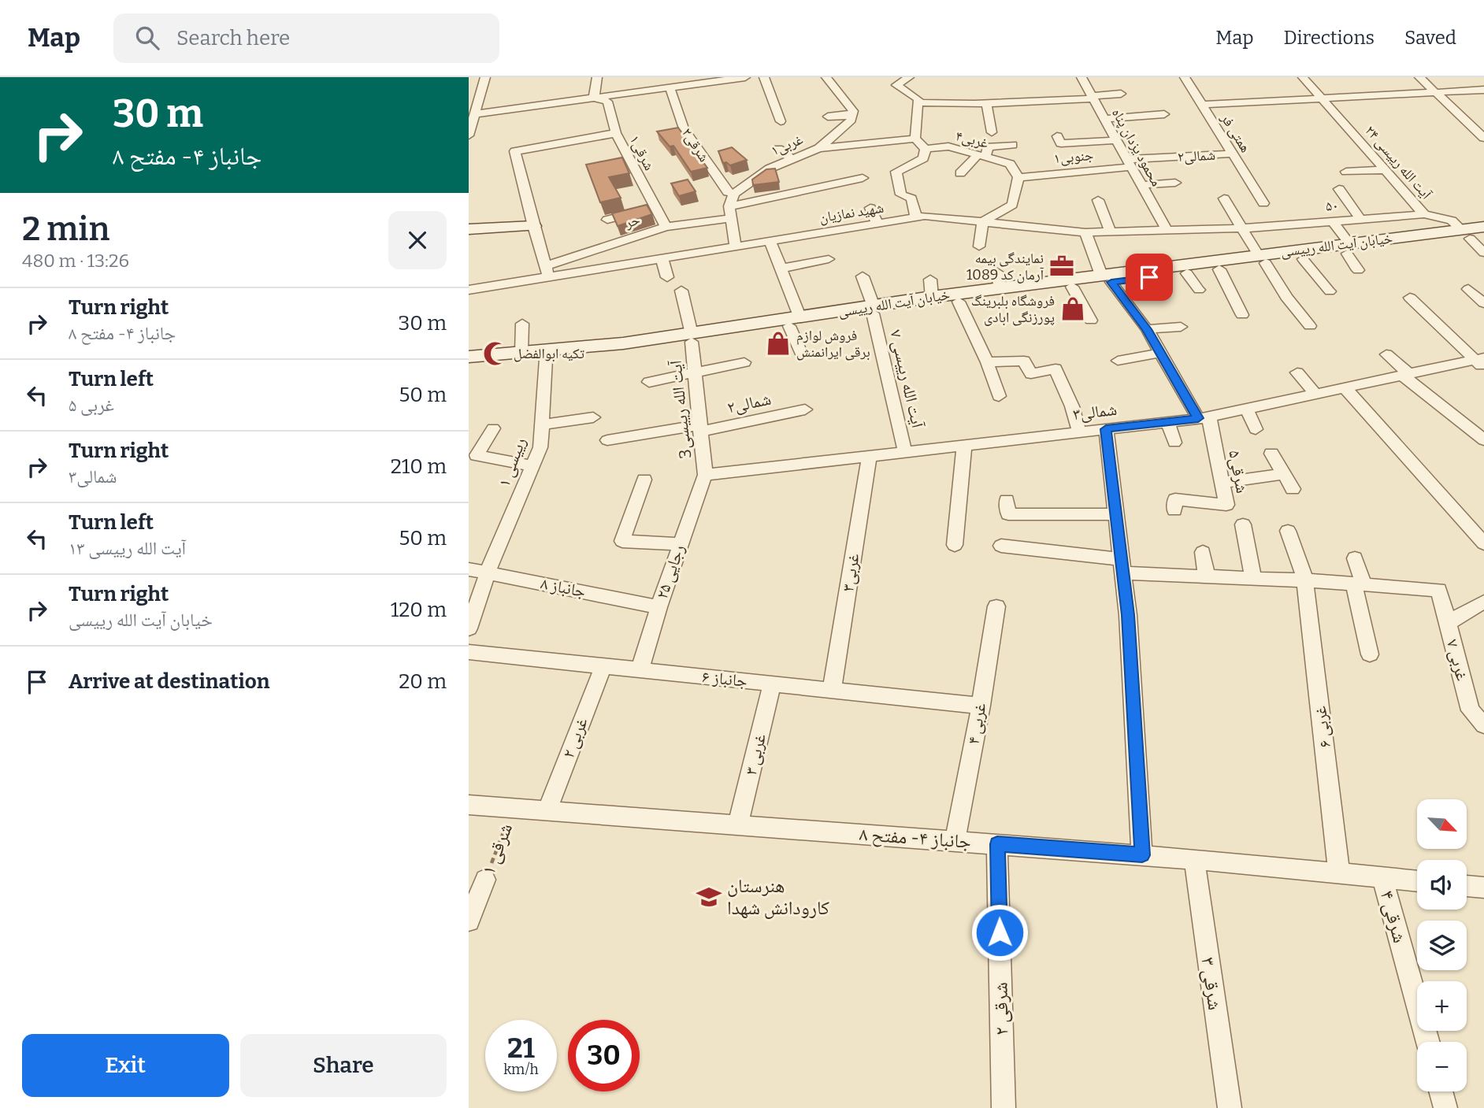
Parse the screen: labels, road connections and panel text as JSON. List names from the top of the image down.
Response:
{
  "streets": {
    "main road": ["خیابان آیت الله رییسی"],
    "street": [
      "همتی فر",
      "غربی۴",
      "شرقی۲",
      "غربی۱",
      "محمود یزدان پناه",
      "شرقی۱",
      "شمالی۲",
      "جنوبی۱",
      "آیت الله رییسی ۲۴",
      "۵۰",
      "شهید نمازیان",
      "حر",
      "آیت الله رییسی ۷",
      "آیت الله رییسی3",
      "شمالی۳",
      "رییسی ۱",
      "شرقی۵",
      "رجایی ۲۵",
      "غربی۳",
      "جانباز ۸",
      "غربی ۷",
      "جانباز ۶",
      "غربی ۴",
      "غربی ۶",
      "غربی ۲",
      "غربی ۳",
      "جانباز ۴- مفتح ۸",
      "شرقی ۱",
      "شرقی ۴",
      "شرقی ۳",
      "شرقی ۲"
    ]
  },
  "crossings": [
    ["همتی فر", "شمالی۲"],
    ["غربی۴", "جنوبی۱"],
    ["شرقی۲", "غربی۱"],
    ["محمود یزدان پناه", "شمالی۲"],
    ["محمود یزدان پناه", "جنوبی۱"],
    ["محمود یزدان پناه", "شهید نمازیان"],
    ["شرقی۱", "حر"],
    ["شمالی۲", "جنوبی۱"],
    ["شمالی۲", "آیت الله رییسی3"],
    ["آیت الله رییسی ۲۴", "۵۰"],
    ["آیت الله رییسی ۲۴", "خیابان آیت الله رییسی"],
    ["۵۰", "شهید نمازیان"],
    ["شهید نمازیان", "حر"],
    ["شهید نمازیان", "شرقی۵"],
    ["خیابان آیت الله رییسی", "آیت الله رییسی ۷"],
    ["خیابان آیت الله رییسی", "آیت الله رییسی3"],
    ["خیابان آیت الله رییسی", "رییسی ۱"],
    ["خیابان آیت الله رییسی", "شرقی۵"],
    ["آیت الله رییسی ۷", "شمالی۳"],
    ["آیت الله رییسی3", "شمالی۳"],
    ["آیت الله رییسی3", "رجایی ۲۵"],
    ["شمالی۳", "شرقی۵"],
    ["شمالی۳", "رجایی ۲۵"],
    ["شمالی۳", "غربی۳"],
    ["رییسی ۱", "جانباز ۸"],
    ["رجایی ۲۵", "جانباز ۸"],
    ["رجایی ۲۵", "جانباز ۶"],
    ["غربی۳", "جانباز ۶"],
    ["جانباز ۶", "غربی ۴"],
    ["جانباز ۶", "غربی ۲"],
    ["جانباز ۶", "غربی ۳"],
    ["غربی ۴", "جانباز ۴- مفتح ۸"],
    ["غربی ۶", "جانباز ۴- مفتح ۸"],
    ["غربی ۲", "جانباز ۴- مفتح ۸"],
    ["غربی ۳", "جانباز ۴- مفتح ۸"],
    ["جانباز ۴- مفتح ۸", "شرقی ۱"],
    ["جانباز ۴- مفتح ۸", "شرقی ۴"],
    ["جانباز ۴- مفتح ۸", "شرقی ۳"],
    ["جانباز ۴- مفتح ۸", "شرقی ۲"]
  ],
  "places": {
    "office": ["نمایندگی بیمه آرمان کد 1089"],
    "shop": ["فروشگاه بلبرینگ پورزنگی ابادی", "فروش لوازم برقی ایرانمنش"],
    "mosque": ["تکیه ابوالفضل"],
    "school or university": ["هنرستان کارودانش شهدا"]
  },
  "north": "bottom right",
  "page": {
    "header": "Map",
    "search": "Search here",
    "nav": ["Map", "Directions", "Saved"],
    "turn": ["30 m", "جانباز ۴- مفتح ۸"],
    "heading": ["2 min", "480 m · 13:26"],
    "list": [
      {
        "name": "Turn right",
        "note": "جانباز ۴- مفتح ۸",
        "value": "30 m"
      },
      {
        "name": "Turn left",
        "note": "غربی ۵",
        "value": "50 m"
      },
      {
        "name": "Turn right",
        "note": "شمالی۳",
        "value": "210 m"
      },
      {
        "name": "Turn left",
        "note": "آیت الله رییسی ۱۳",
        "value": "50 m"
      },
      {
        "name": "Turn right",
        "note": "خیابان آیت الله رییسی",
        "value": "120 m"
      },
      {
        "name": "Arrive at destination",
        "value": "20 m"
      }
    ],
    "map_buttons": ["+", "−"],
    "speed": "21 km/h",
    "limit": "30",
    "buttons": ["Exit", "Share"]
  }
}
